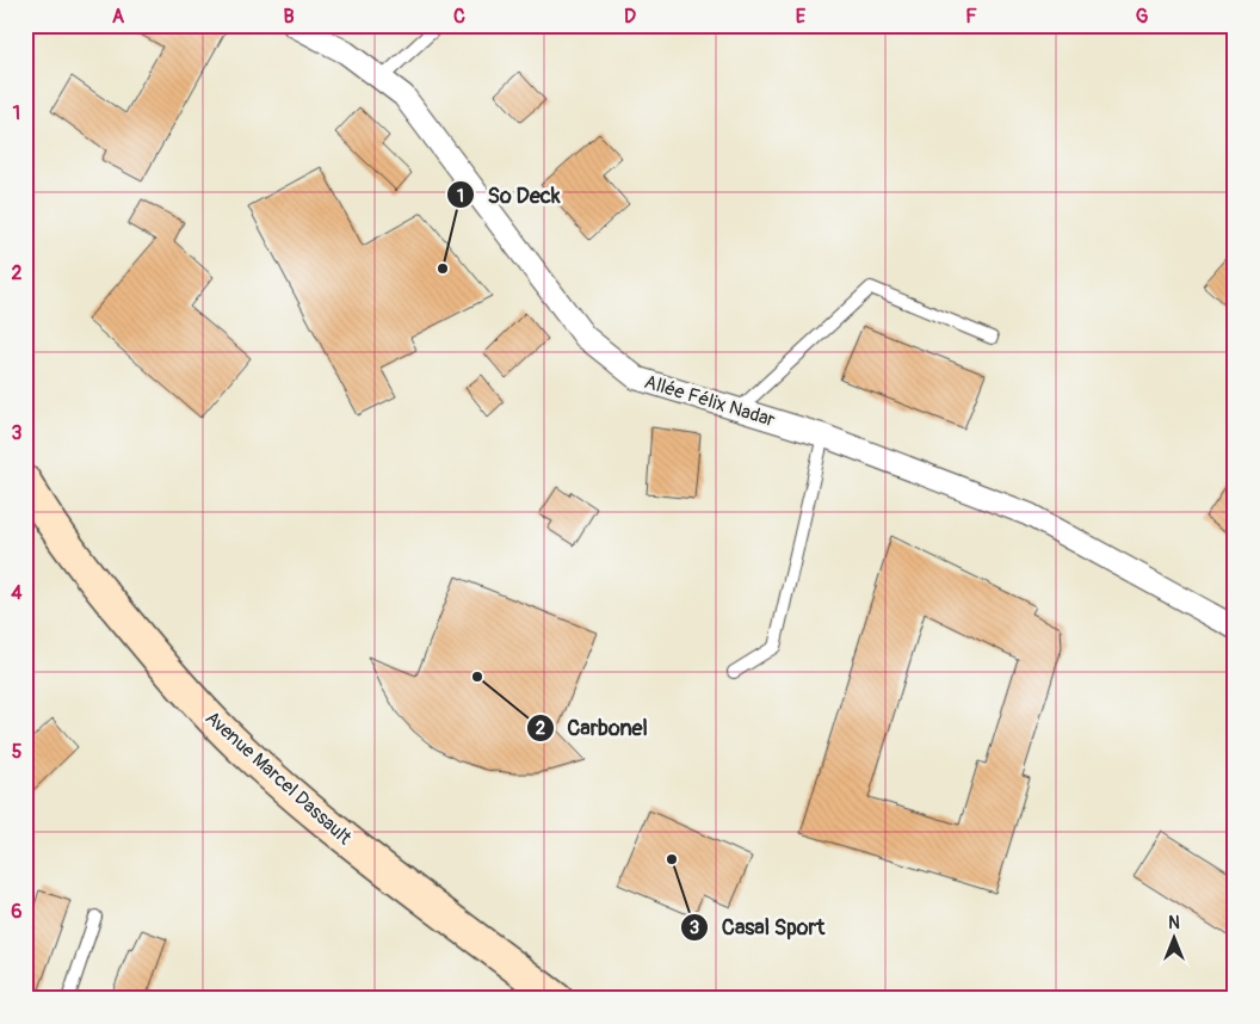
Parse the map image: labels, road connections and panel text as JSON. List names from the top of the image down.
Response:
{
  "streets": {
    "main road": ["Avenue Marcel Dassault"],
    "street": ["Allée Félix Nadar"]
  },
  "places": ["So Deck", "Carbonel", "Casal Sport"],
  "north": "top",
  "grid": {
    "columns": [
      "A",
      "B",
      "C",
      "D",
      "E",
      "F",
      "G"
    ],
    "rows": [
      "1",
      "2",
      "3",
      "4",
      "5",
      "6"
    ]
  }
}
